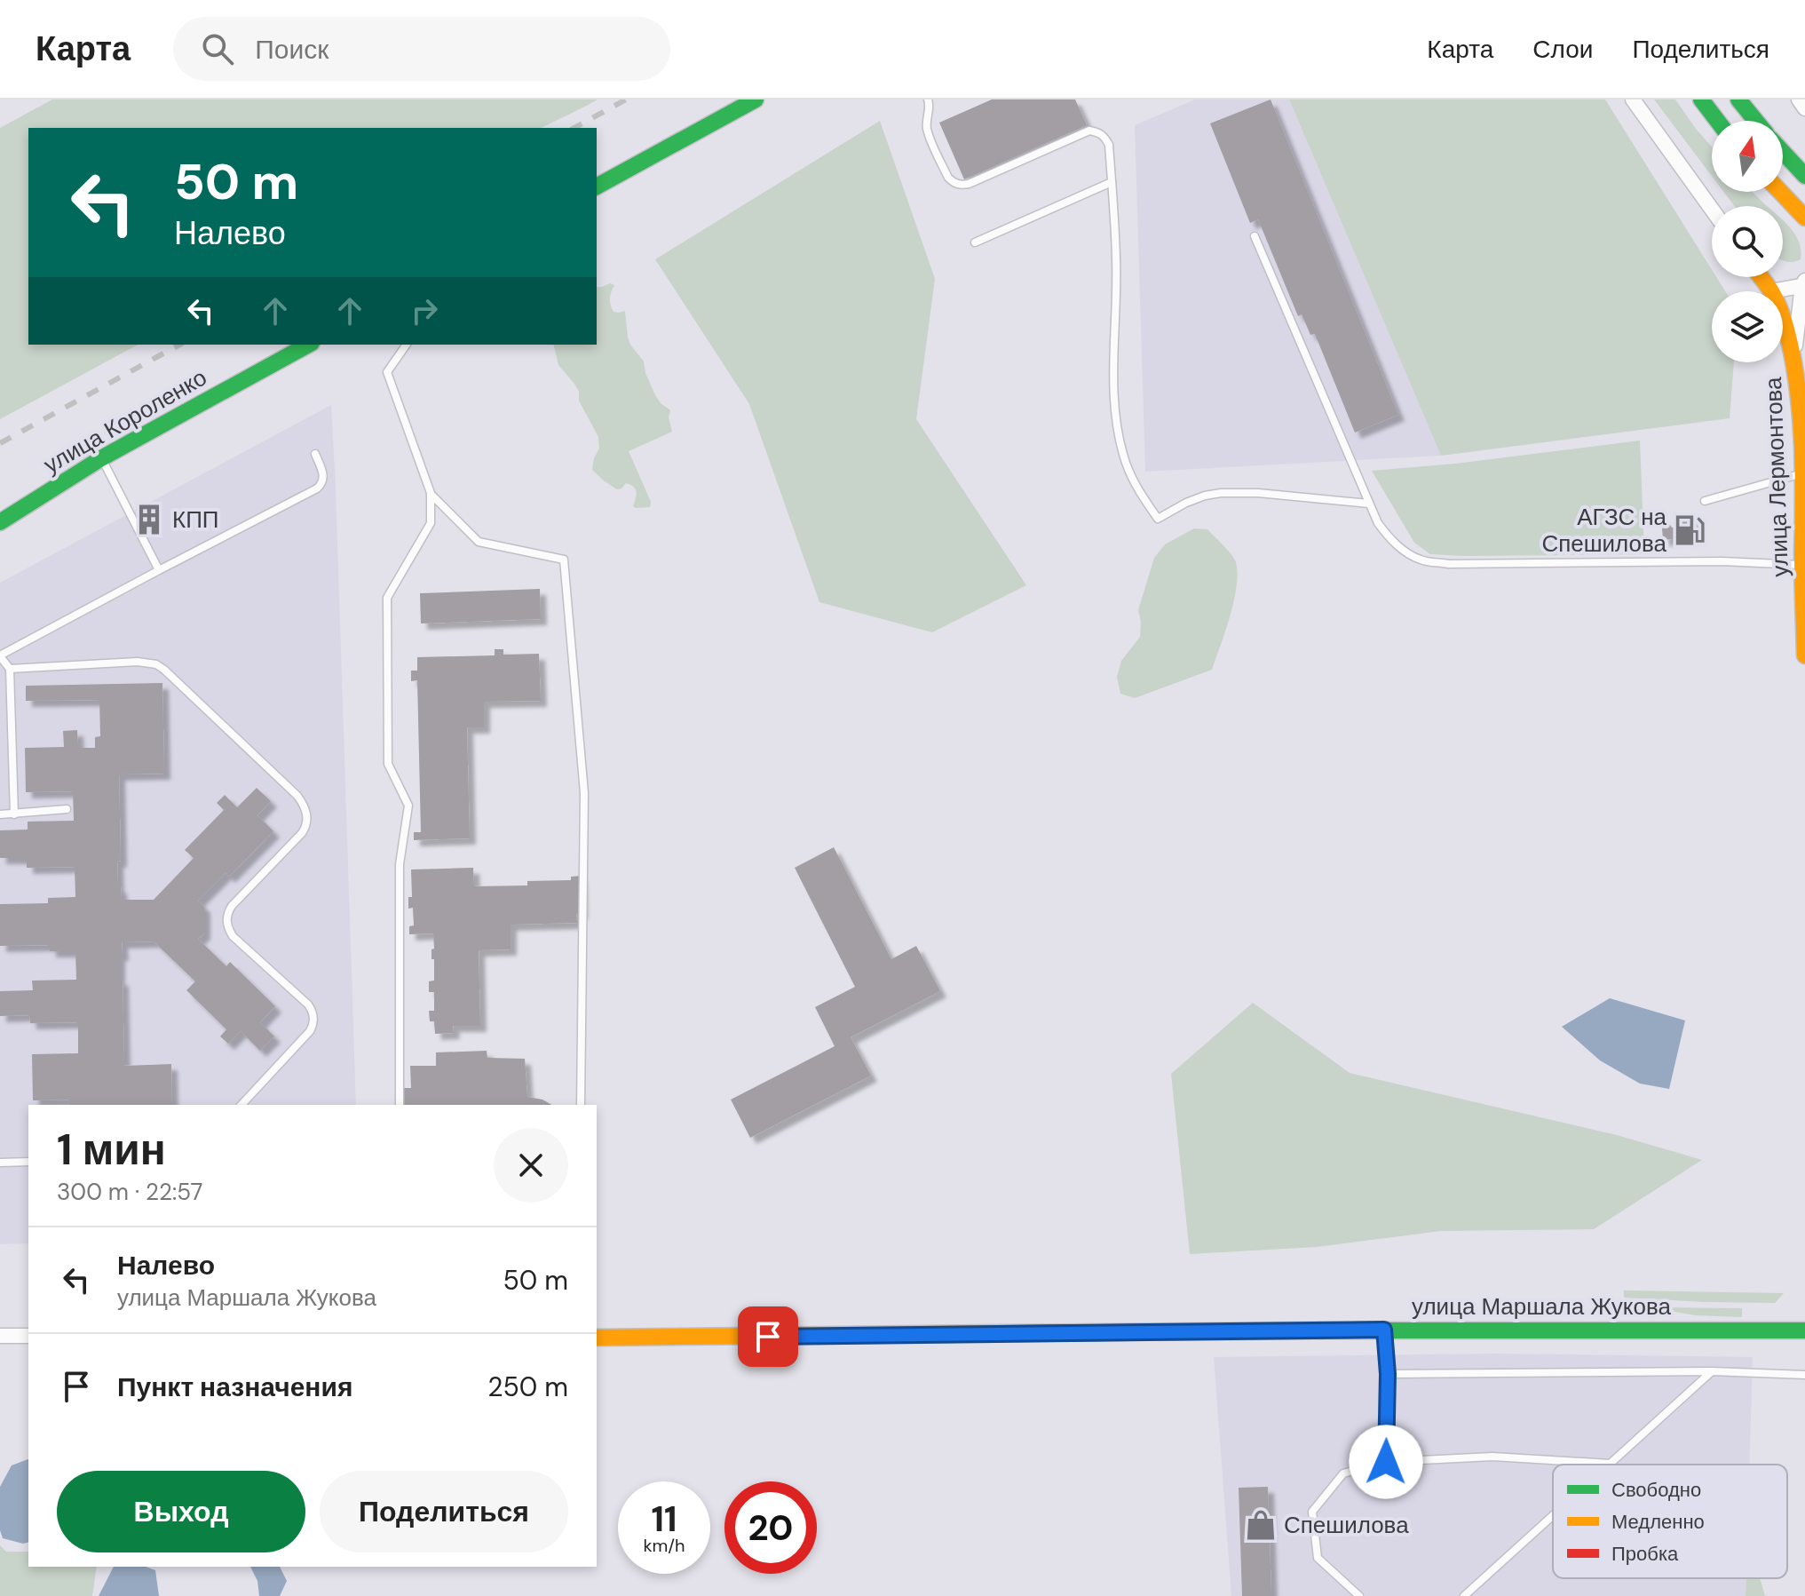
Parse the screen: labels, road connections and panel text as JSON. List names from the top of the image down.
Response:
{
  "streets": {
    "street": ["улица Короленко", "улица Лермонтова", "улица Маршала Жукова"]
  },
  "places": {
    "building": ["КПП"],
    "fuel station": ["АГЗС на Спешилова"],
    "shop": ["Спешилова"]
  },
  "legend": ["Свободно", "Медленно", "Пробка"],
  "north": "top",
  "page": {
    "header": "Карта",
    "search": "Поиск",
    "nav": ["Карта", "Слои", "Поделиться"],
    "turn": ["50 m", "Налево"],
    "heading": ["1 мин", "300 m · 22:57"],
    "list": [
      {
        "name": "Налево",
        "note": "улица Маршала Жукова",
        "value": "50 m"
      },
      {
        "name": "Пункт назначения",
        "value": "250 m"
      }
    ],
    "buttons": ["Выход", "Поделиться"],
    "speed": "11 km/h",
    "limit": "20"
  }
}
